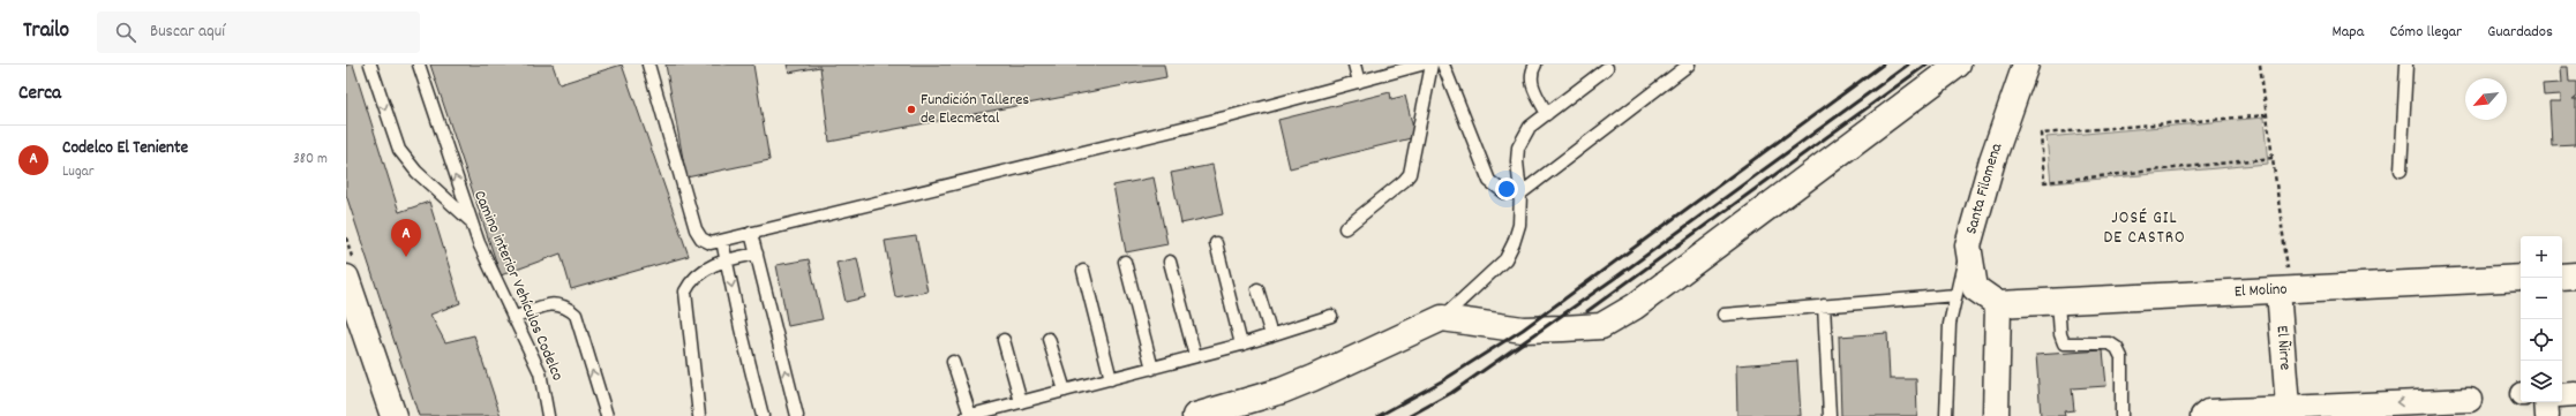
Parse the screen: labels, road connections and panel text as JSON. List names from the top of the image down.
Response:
{
  "streets": {
    "main road": ["Santa Filomena", "El Molino"],
    "street": ["El Ñirre"],
    "lane": ["Camino interior Vehículos Codelco"]
  },
  "crossings": [
    ["Santa Filomena", "El Molino"],
    ["El Molino", "El Ñirre"]
  ],
  "districts": ["JOSÉ GIL DE CASTRO"],
  "places": ["Fundición Talleres de Elecmetal"],
  "north": "bottom left",
  "page": {
    "header": "Trailo",
    "search": "Buscar aquí",
    "nav": ["Mapa", "Cómo llegar", "Guardados"],
    "heading": "Cerca",
    "list": [
      {
        "mark": "A",
        "name": "Codelco El Teniente",
        "note": "Lugar",
        "value": "380 m"
      }
    ],
    "pins": "A",
    "map_buttons": ["+", "−"]
  }
}
